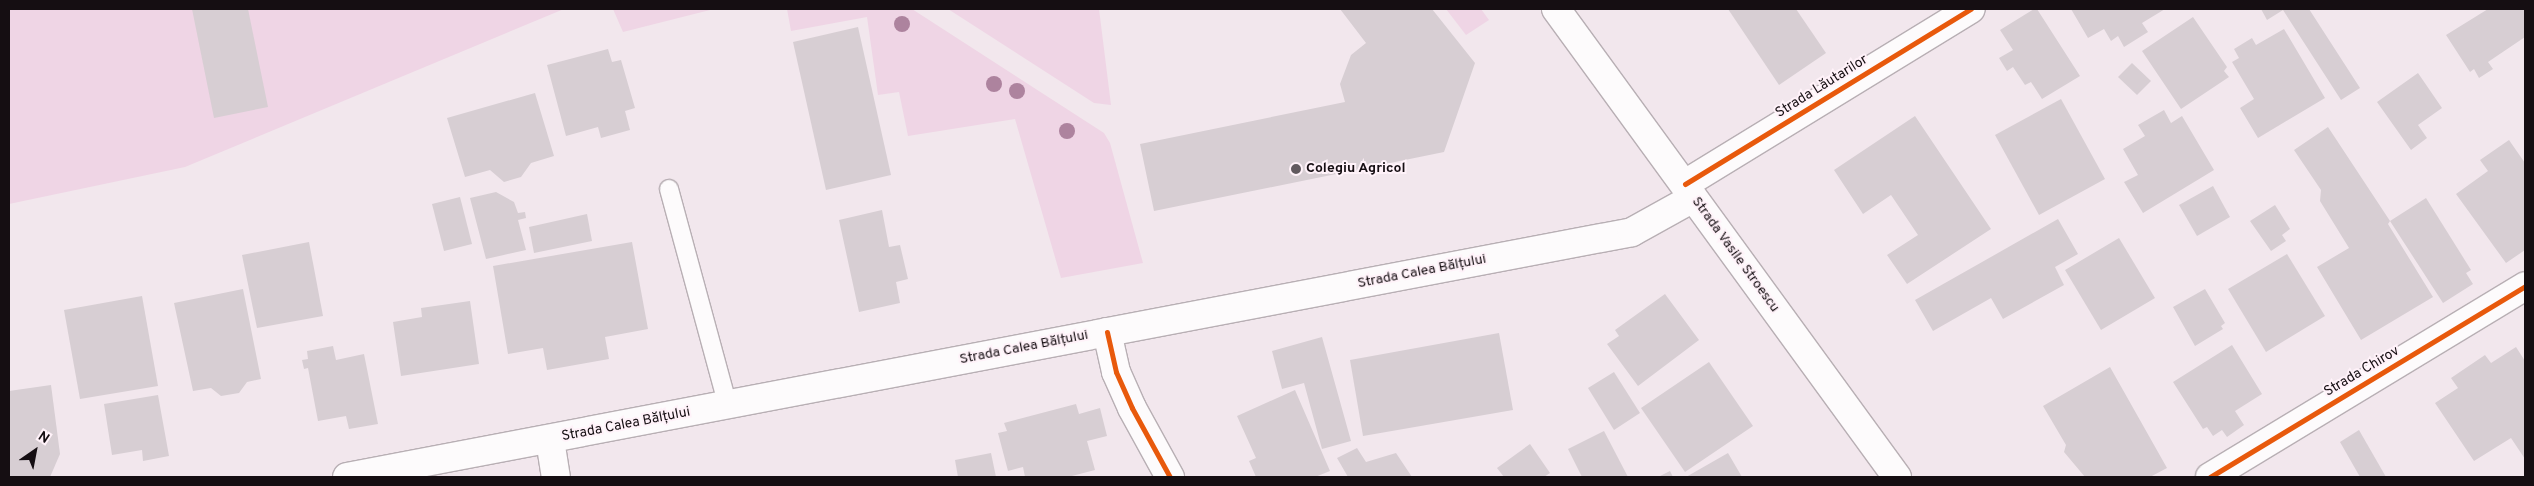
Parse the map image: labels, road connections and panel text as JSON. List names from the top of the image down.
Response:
{
  "streets": {
    "main road": [
      "Strada Lăutarilor",
      "Strada Vasile Stroescu",
      "Strada Calea Bălțului",
      "Strada Chirov"
    ]
  },
  "crossings": [
    ["Strada Lăutarilor", "Strada Vasile Stroescu"],
    ["Strada Lăutarilor", "Strada Calea Bălțului"],
    ["Strada Vasile Stroescu", "Strada Calea Bălțului"]
  ],
  "places": ["Colegiu Agricol"],
  "north": "top right"
}
